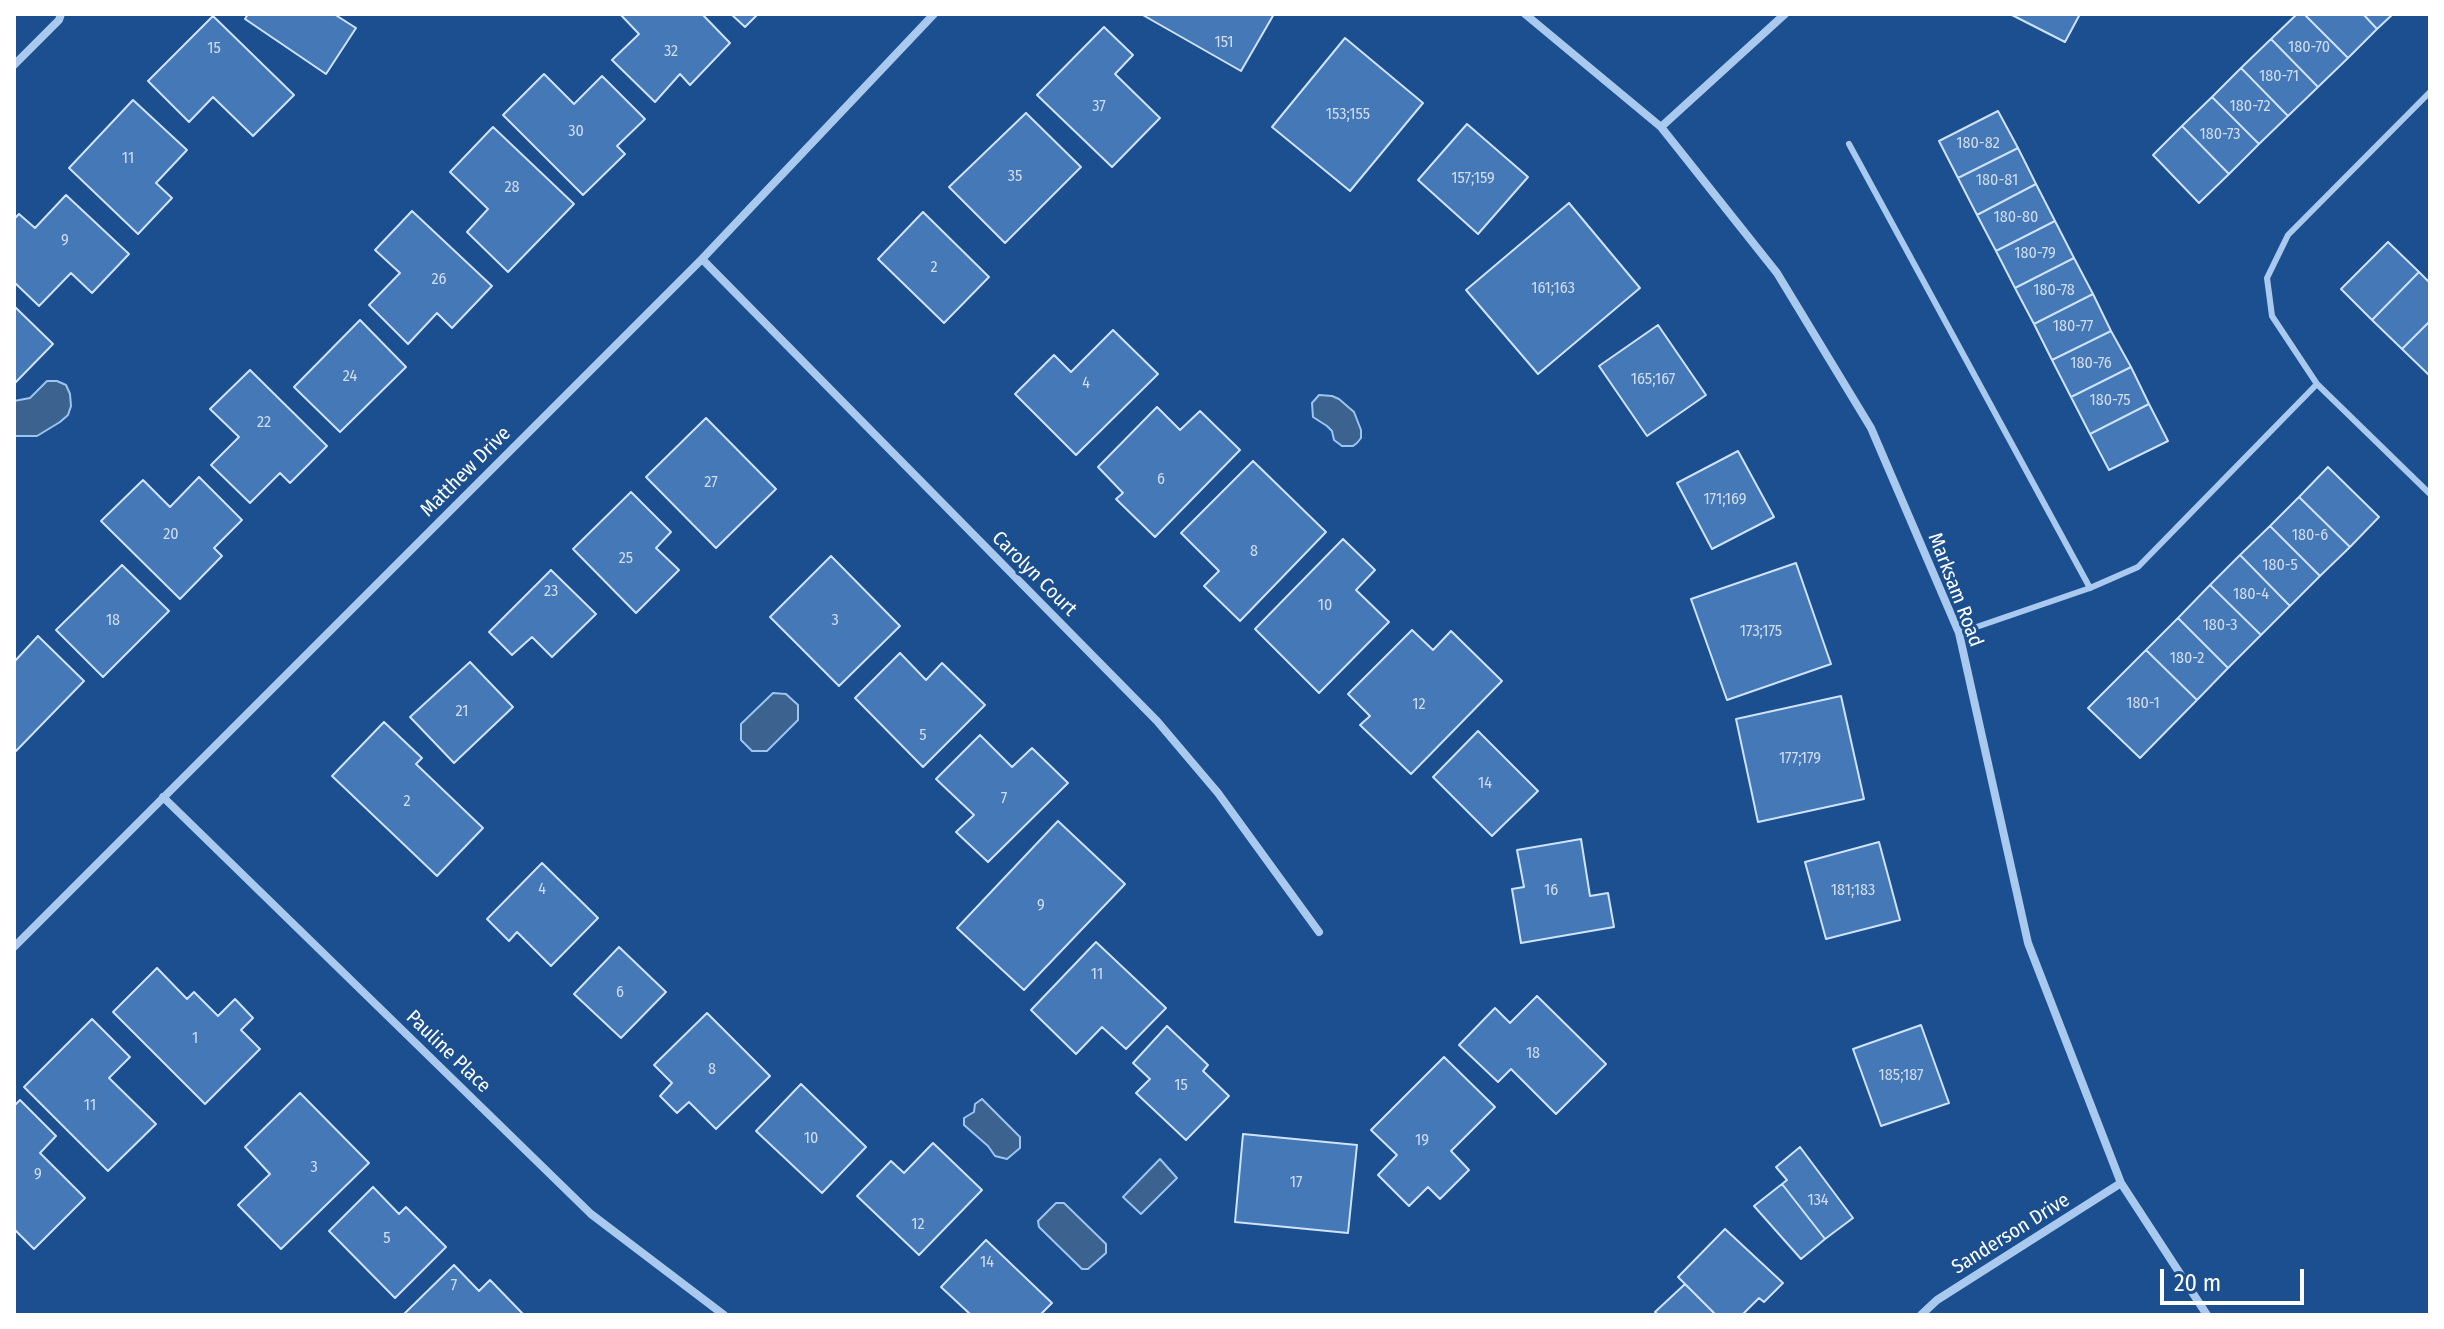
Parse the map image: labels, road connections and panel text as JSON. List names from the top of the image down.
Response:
{
  "streets": {
    "street": [
      "Matthew Drive",
      "Carolyn Court",
      "Marksam Road",
      "Pauline Place",
      "Sanderson Drive"
    ]
  },
  "crossings": [
    ["Matthew Drive", "Carolyn Court"],
    ["Matthew Drive", "Pauline Place"],
    ["Marksam Road", "Sanderson Drive"]
  ],
  "house_numbers": [
    "151",
    "180-70",
    "15",
    "32",
    "180-71",
    "37",
    "180-72",
    "153;155",
    "30",
    "180-73",
    "180-82",
    "11",
    "35",
    "157;159",
    "180-81",
    "28",
    "180-80",
    "9",
    "180-79",
    "2",
    "26",
    "161;163",
    "180-78",
    "180-77",
    "180-76",
    "24",
    "165;167",
    "4",
    "180-75",
    "22",
    "6",
    "27",
    "171;169",
    "20",
    "180-6",
    "8",
    "25",
    "180-5",
    "23",
    "180-4",
    "10",
    "18",
    "3",
    "180-3",
    "173;175",
    "180-2",
    "180-1",
    "12",
    "21",
    "5",
    "177;179",
    "14",
    "7",
    "2",
    "4",
    "16",
    "181;183",
    "9",
    "11",
    "6",
    "1",
    "18",
    "8",
    "185;187",
    "15",
    "11",
    "10",
    "19",
    "3",
    "9",
    "17",
    "134",
    "12",
    "5",
    "14",
    "7"
  ],
  "scale_bar": "20 m"
}
